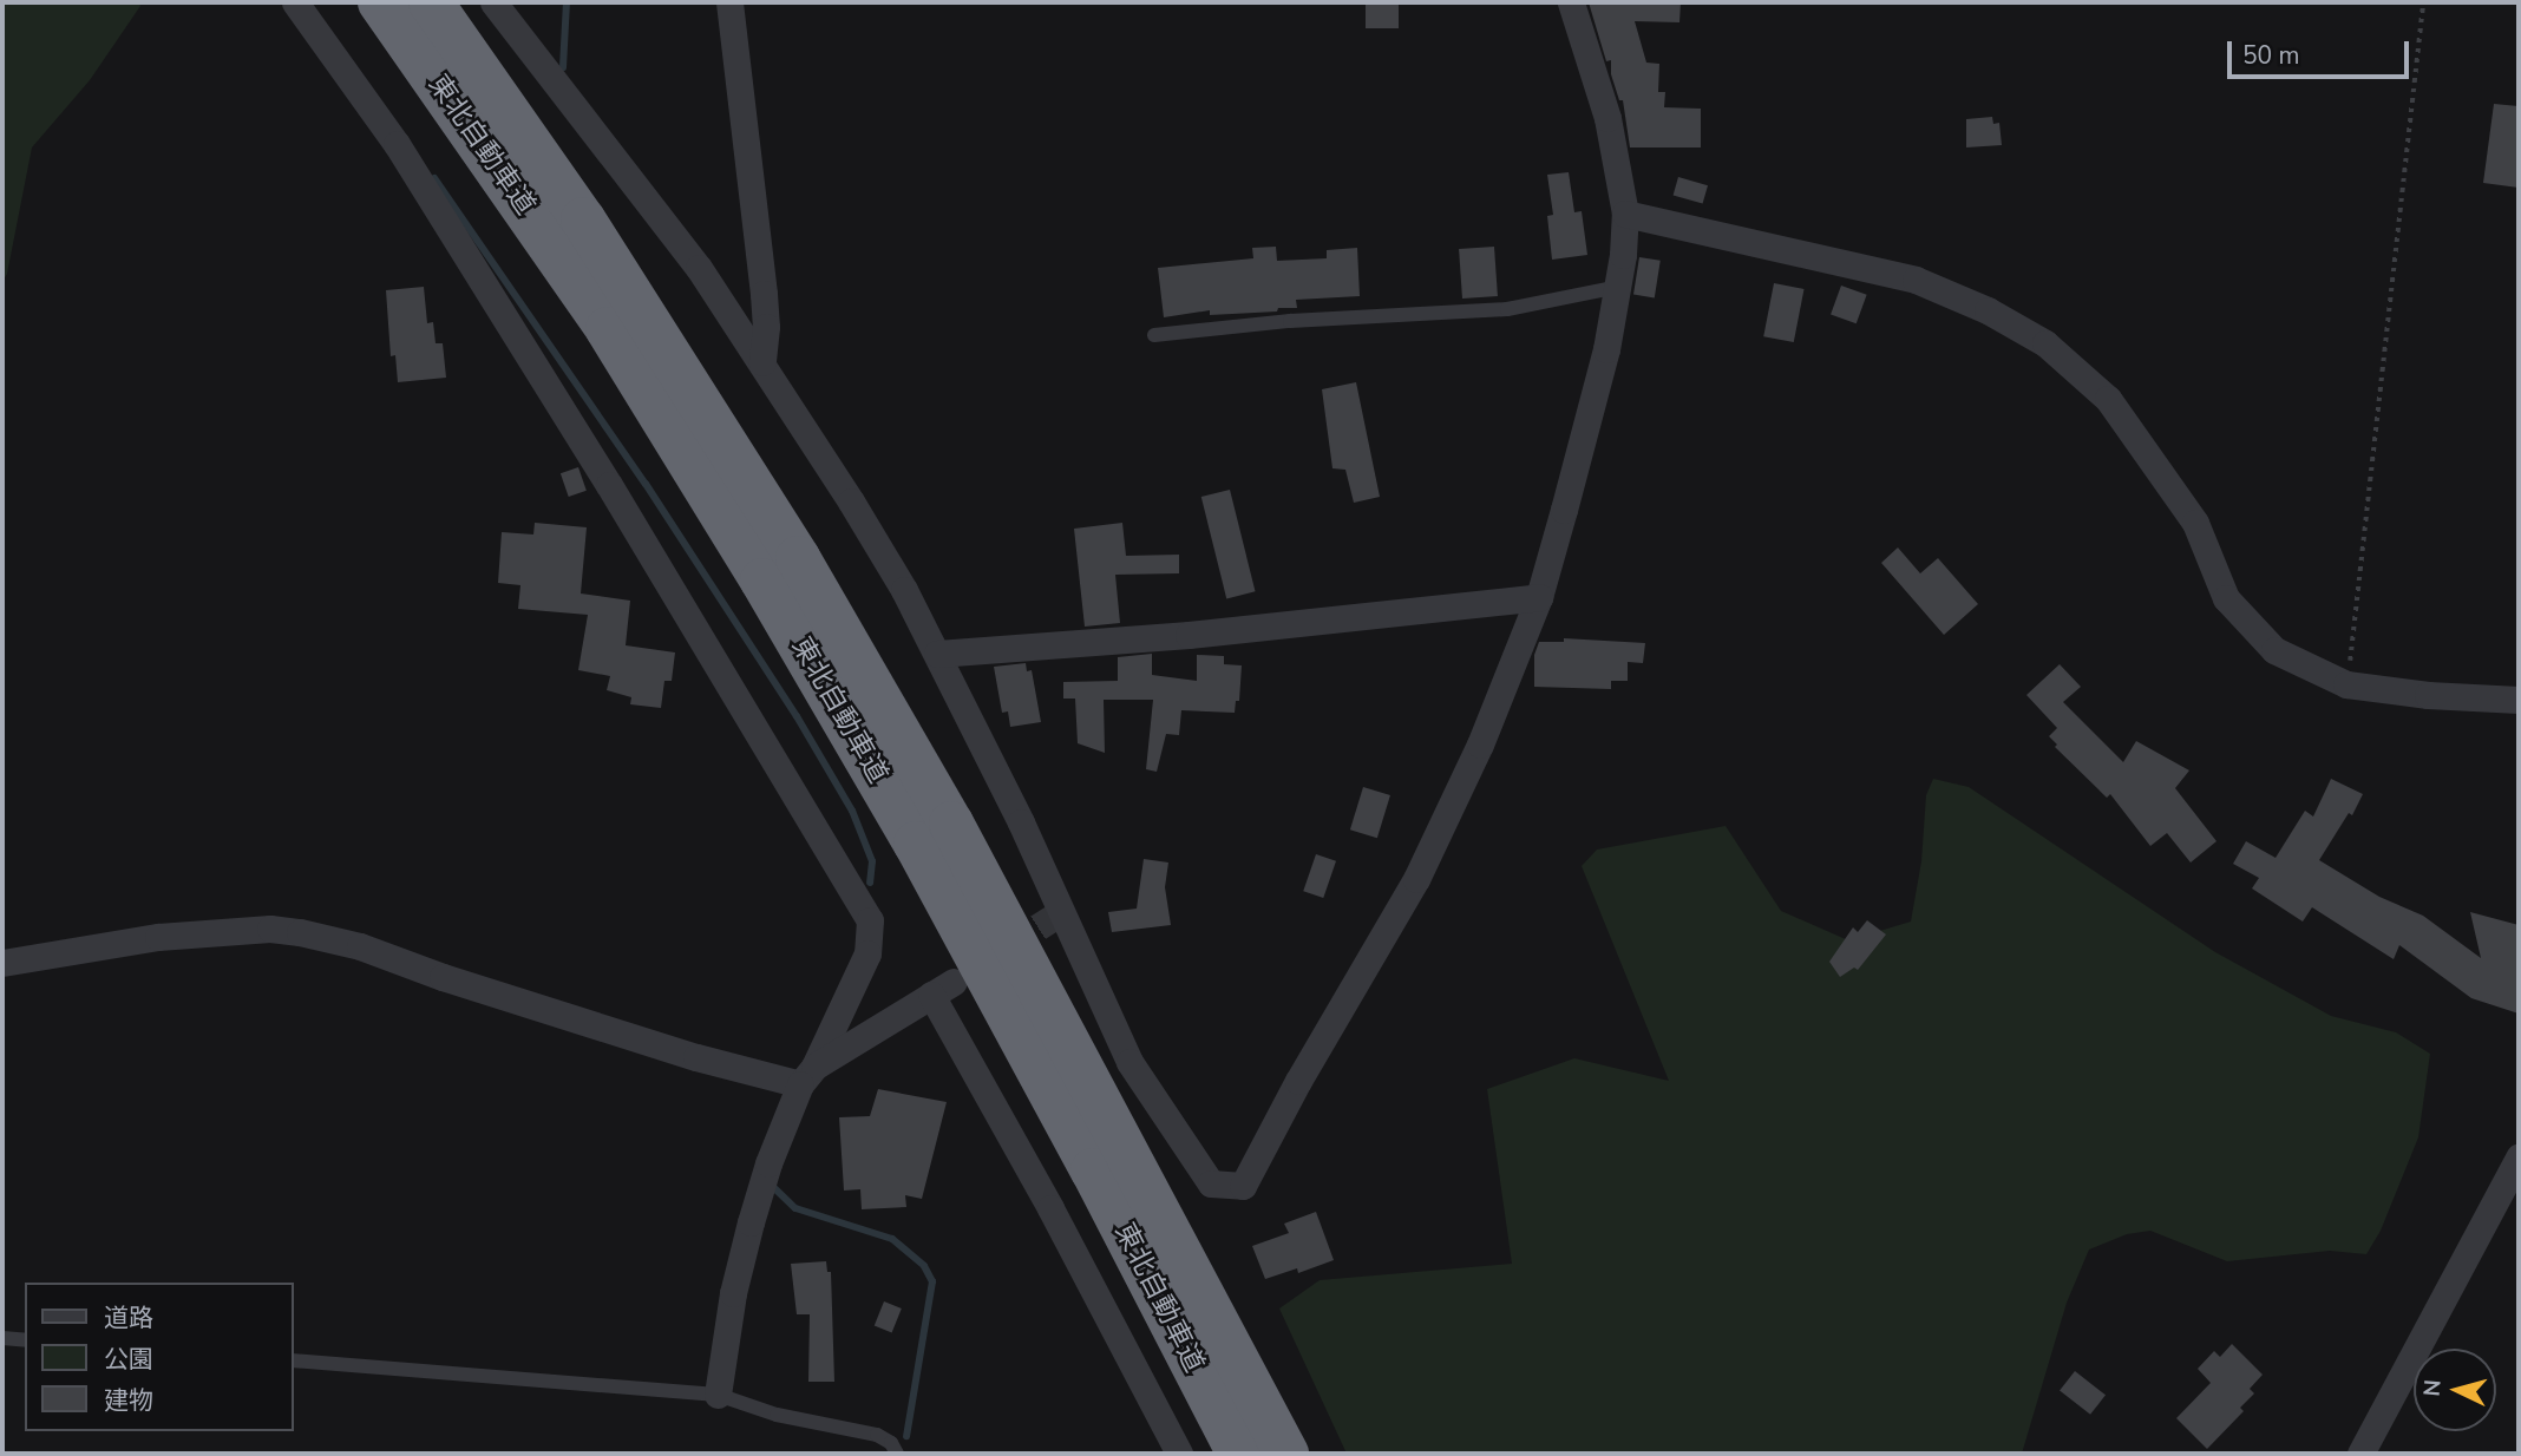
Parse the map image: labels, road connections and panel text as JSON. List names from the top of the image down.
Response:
{
  "streets": {
    "highway": ["東北自動車道"]
  },
  "legend": ["道路", "公園", "建物"],
  "scale_bar": "50 m",
  "north": "left"
}
